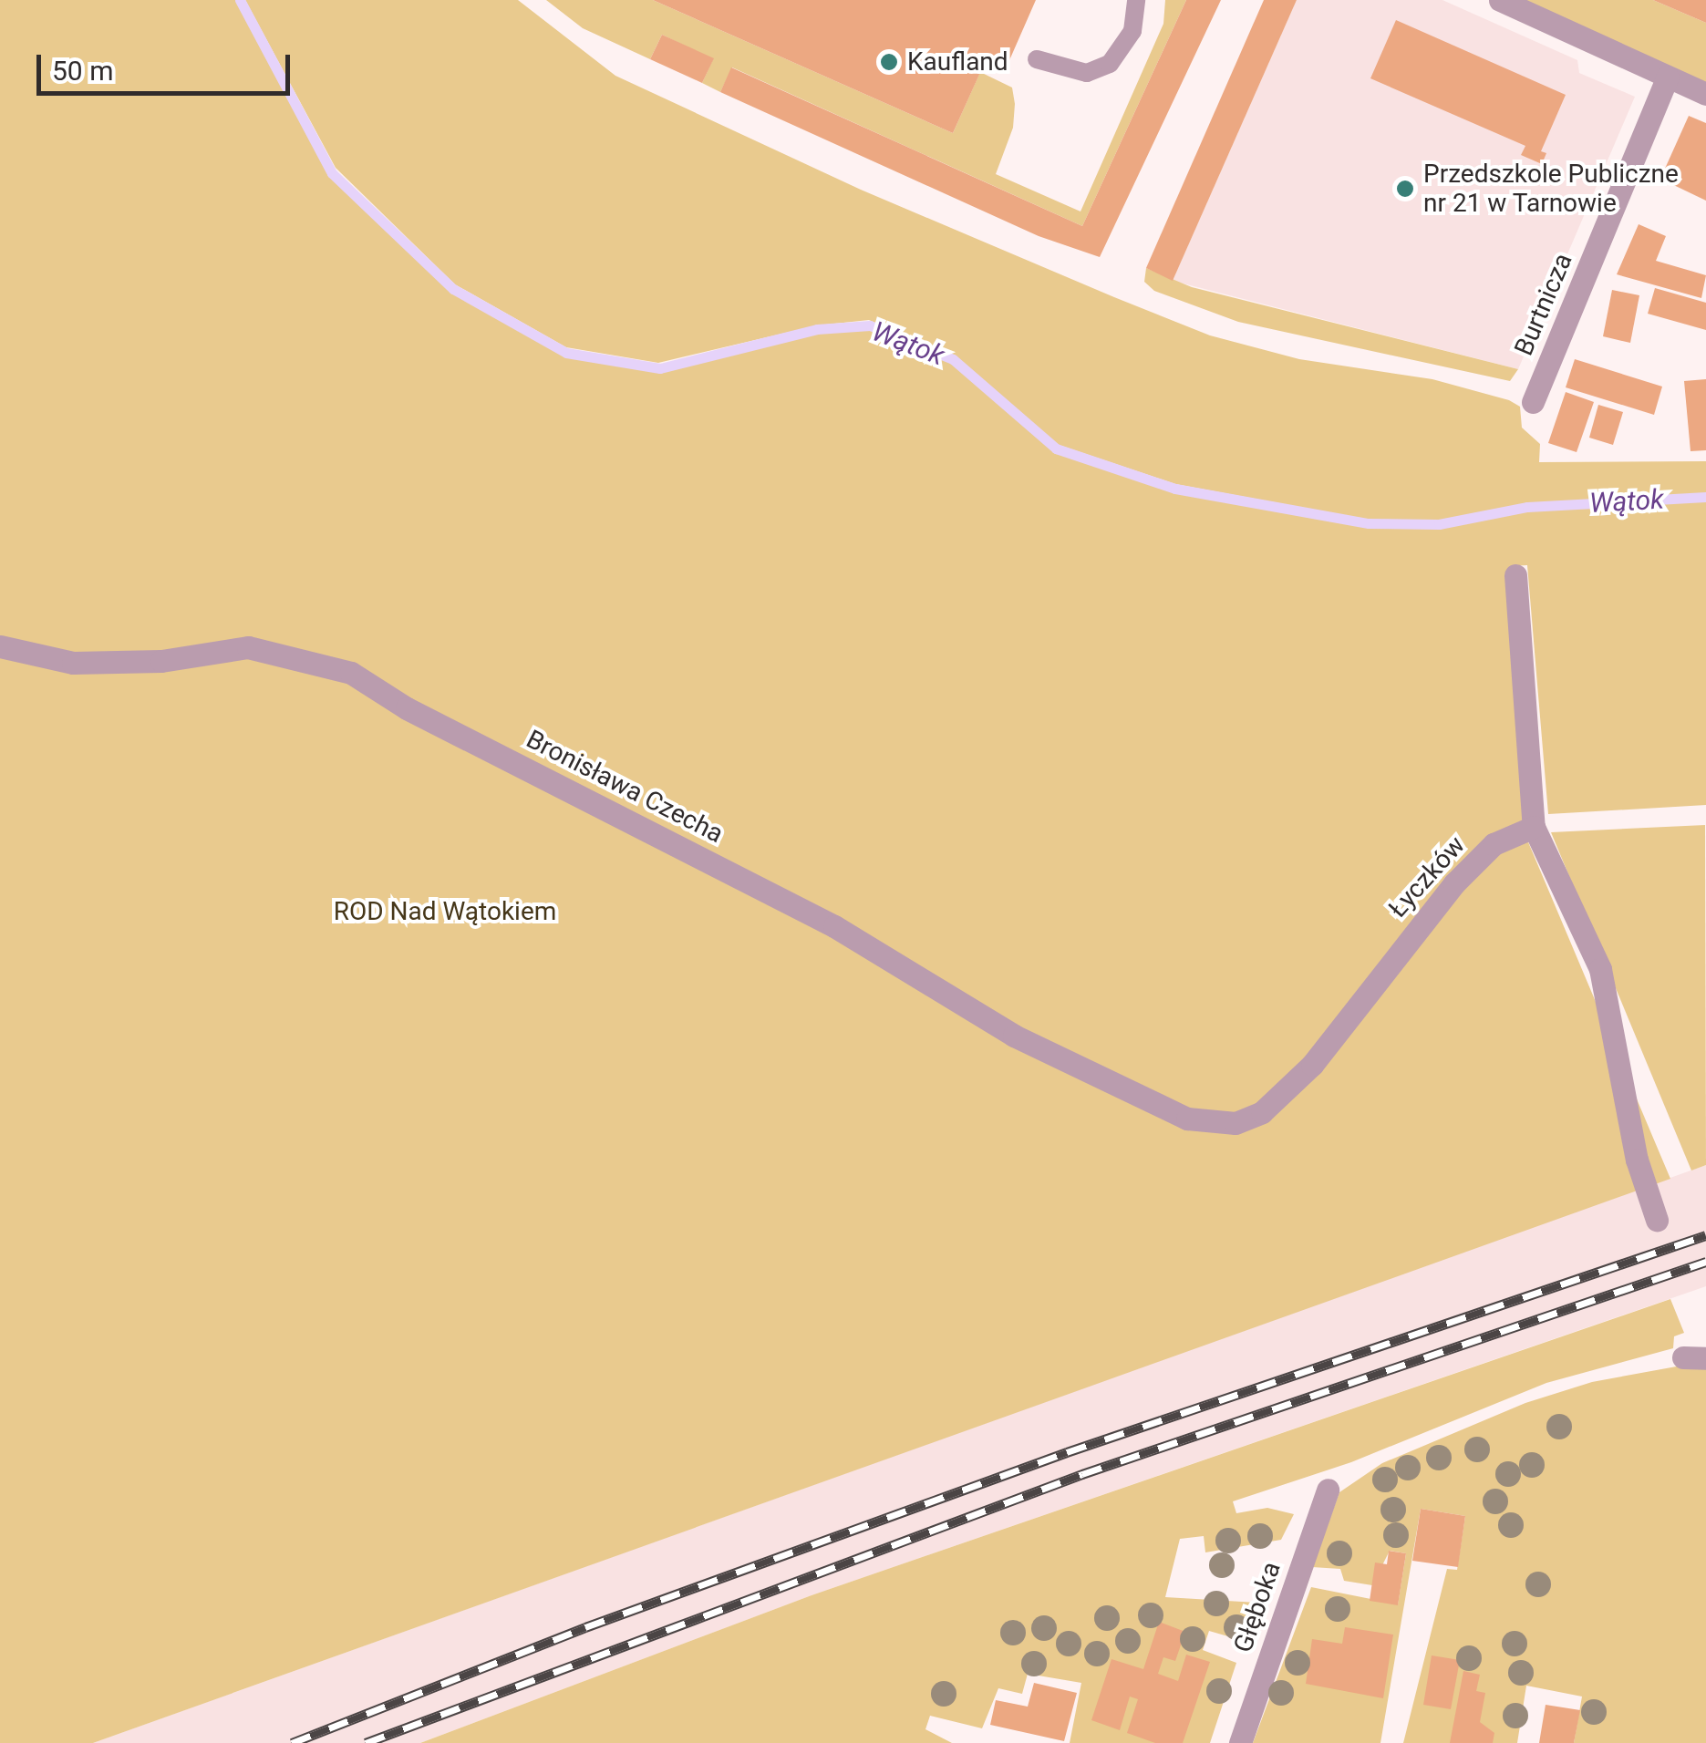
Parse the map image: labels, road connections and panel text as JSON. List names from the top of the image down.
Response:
{
  "streets": {
    "street": [
      "Burtnicza",
      "Bronisława Czecha",
      "Łyczków",
      "Głęboka"
    ]
  },
  "crossings": [
    ["Bronisława Czecha", "Łyczków"]
  ],
  "water": ["Wątok"],
  "parks": ["ROD Nad Wątokiem"],
  "places": ["Kaufland", "Przedszkole Publiczne nr 21 w Tarnowie"],
  "scale_bar": "50 m"
}
